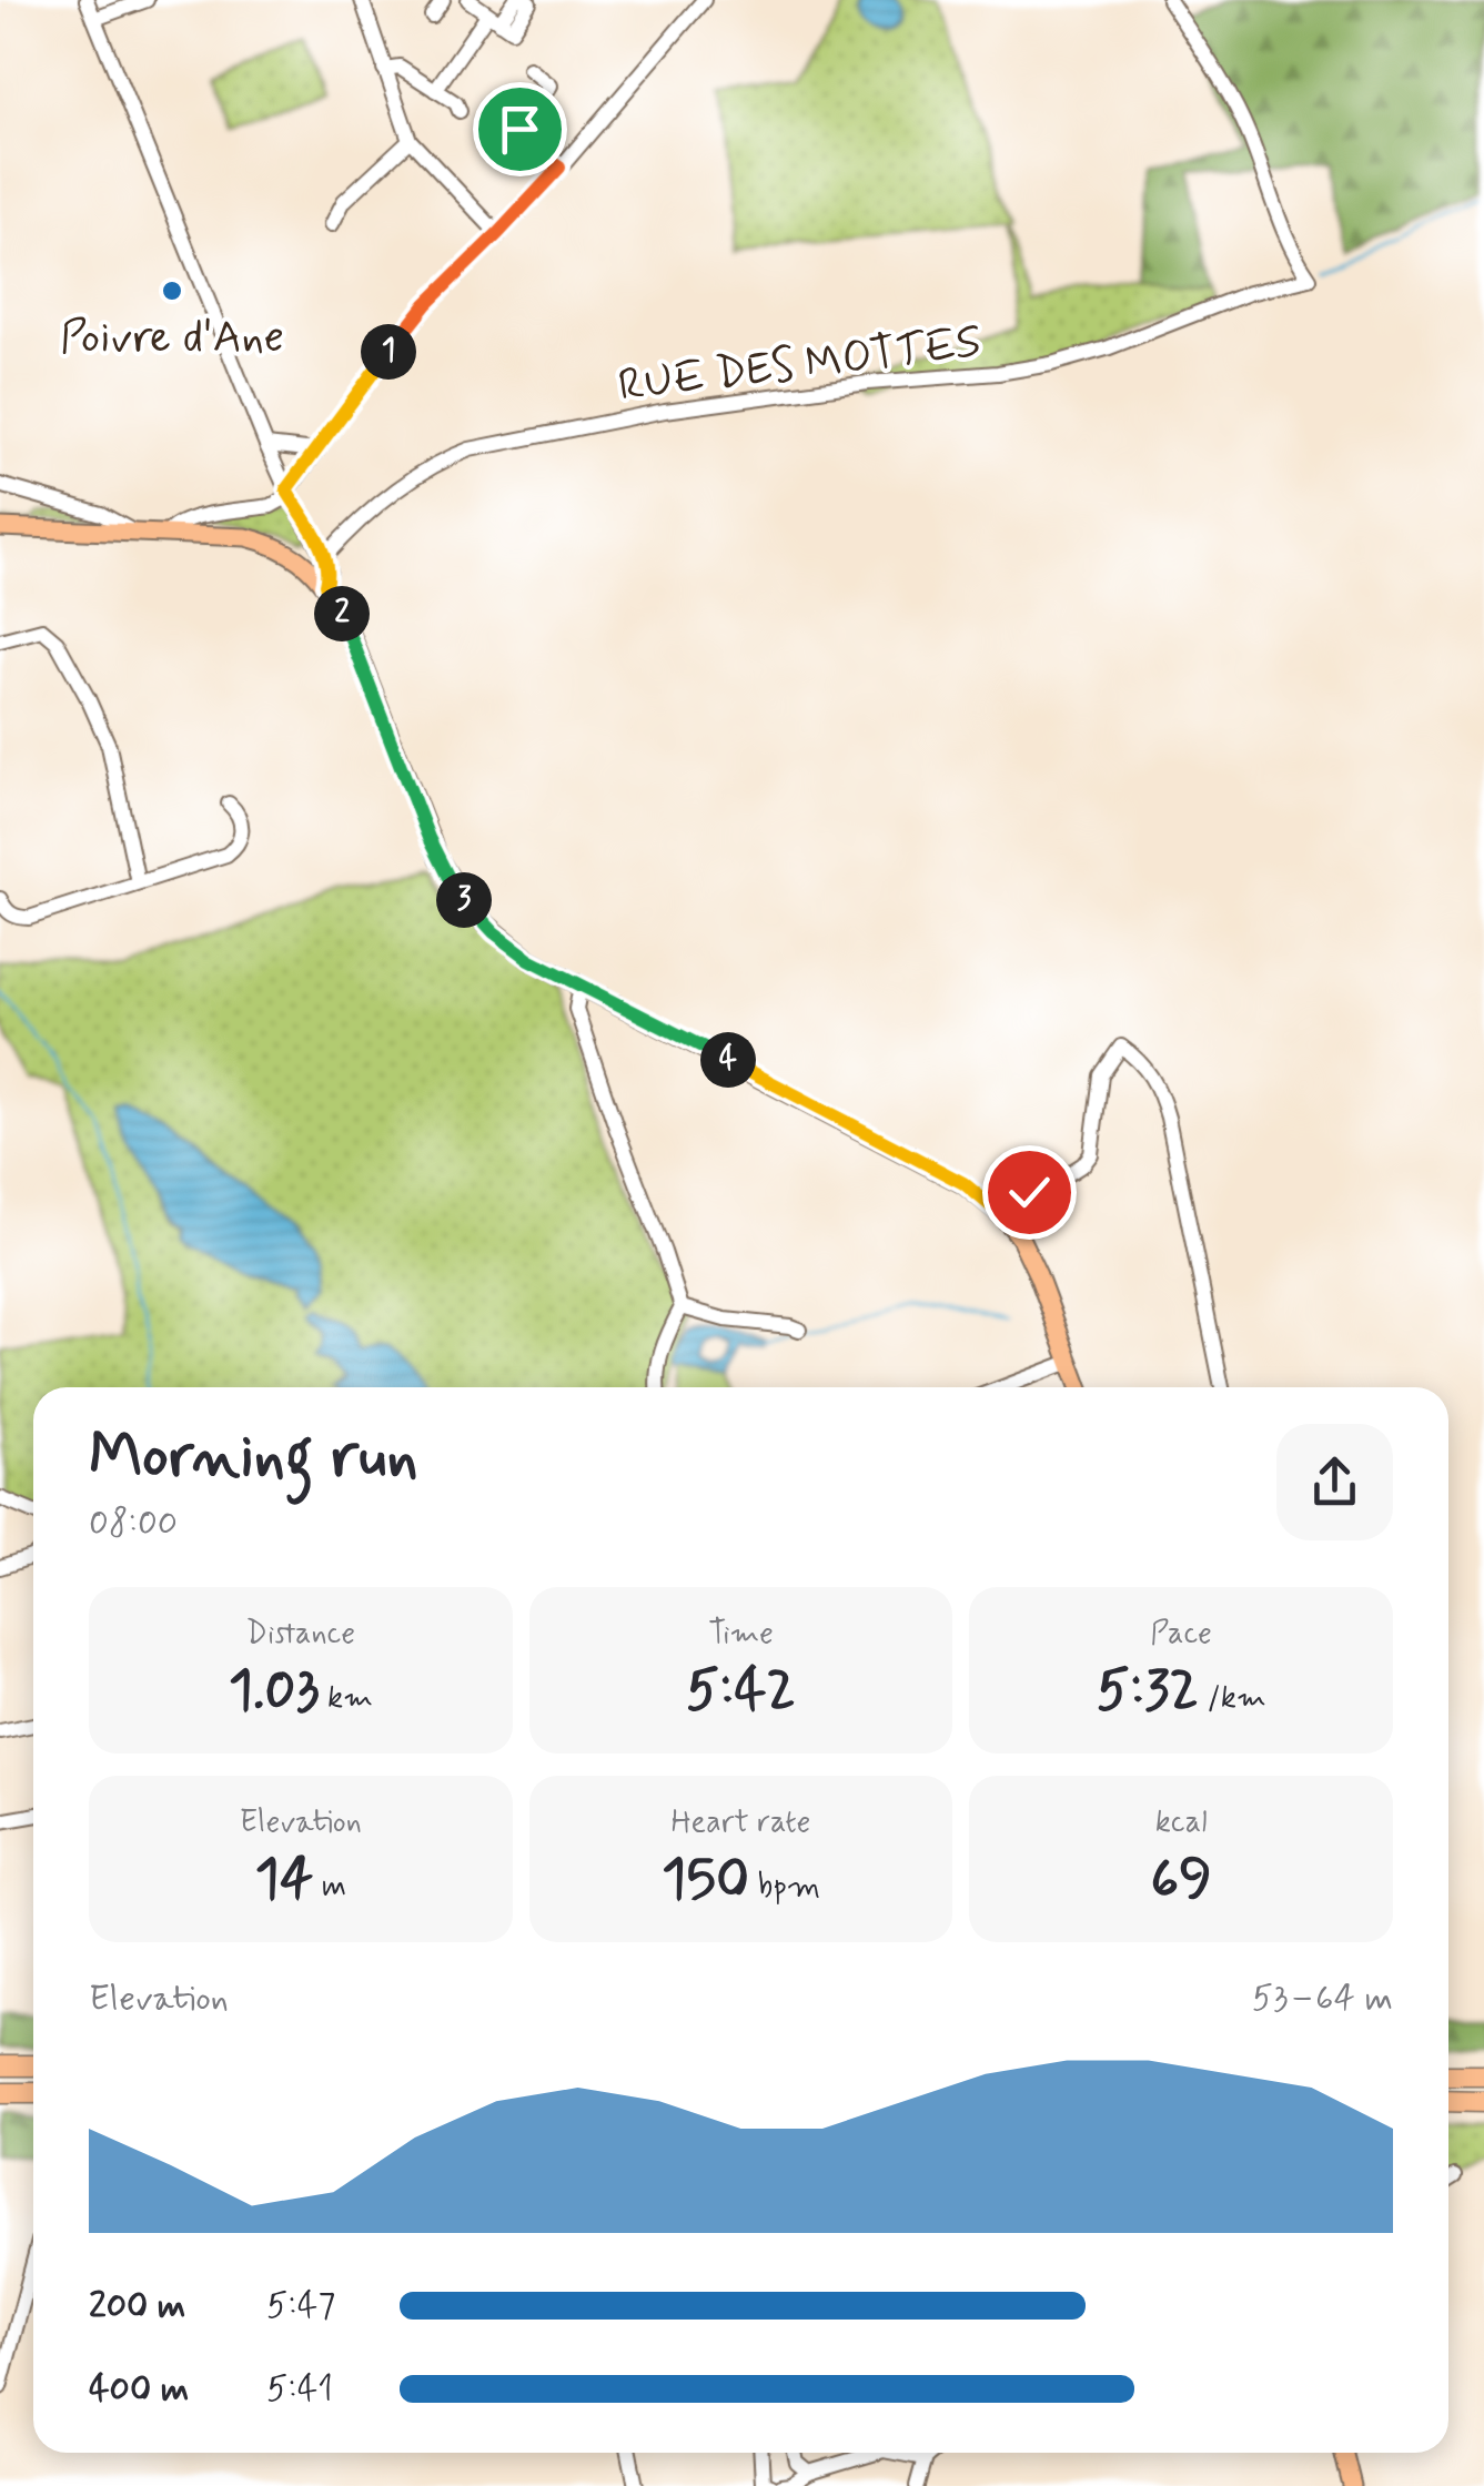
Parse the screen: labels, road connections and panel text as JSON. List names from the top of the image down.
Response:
{
  "streets": {
    "street": ["RUE DES MOTTES"]
  },
  "places": ["Poivre d'Ane"],
  "page": {
    "pins": [
      "1",
      "2",
      "3",
      "4"
    ],
    "heading": ["Morning run", "08:00"],
    "stats": [
      ["Distance", "1.03 km"],
      ["Time", "5:42"],
      ["Pace", "5:32 /km"],
      ["Elevation", "14 m"],
      ["Heart rate", "150 bpm"],
      ["kcal", "69"]
    ],
    "chart": ["Elevation", "53–64 m"],
    "list": [
      {
        "name": "200 m",
        "note": "5:47"
      },
      {
        "name": "400 m",
        "note": "5:41"
      }
    ]
  }
}
